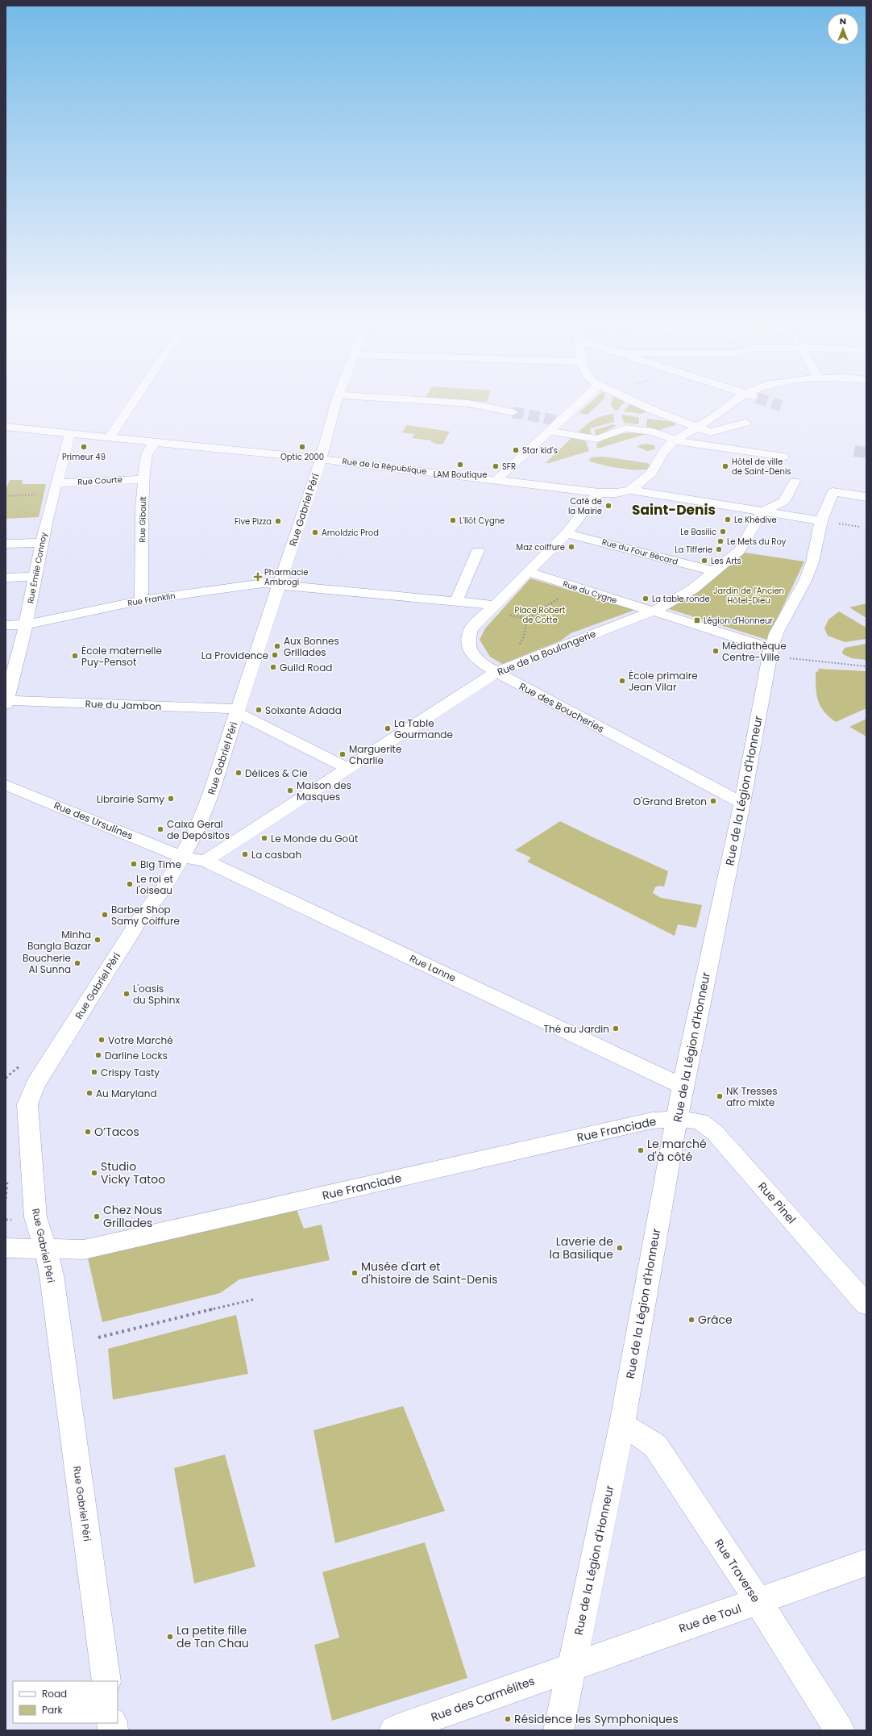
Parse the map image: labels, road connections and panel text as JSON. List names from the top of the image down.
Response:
{
  "streets": {
    "street": [
      "Rue de la République",
      "Rue Courte",
      "Rue Gabriel Péri",
      "Rue Gibault",
      "Rue du Four Bécard",
      "Rue Émile Connoy",
      "Rue du Cygne",
      "Rue Franklin",
      "Rue de la Boulangerie",
      "Rue du Jambon",
      "Rue des Boucheries",
      "Rue de la Légion d'Honneur",
      "Rue des Ursulines",
      "Rue Lanne",
      "Rue Franciade",
      "Rue Pinel",
      "Rue Traverse",
      "Rue de Toul",
      "Rue des Carmélites"
    ]
  },
  "crossings": [
    ["Rue de la République", "Rue Gabriel Péri"],
    ["Rue de la République", "Rue Gibault"],
    ["Rue de la République", "Rue Émile Connoy"],
    ["Rue de la République", "Rue de la Boulangerie"],
    ["Rue de la République", "Rue de la Légion d'Honneur"],
    ["Rue Courte", "Rue Gibault"],
    ["Rue Courte", "Rue Émile Connoy"],
    ["Rue Gabriel Péri", "Rue Franklin"],
    ["Rue Gabriel Péri", "Rue du Jambon"],
    ["Rue Gabriel Péri", "Rue des Ursulines"],
    ["Rue Gabriel Péri", "Rue Lanne"],
    ["Rue Gabriel Péri", "Rue Franciade"],
    ["Rue Gibault", "Rue Franklin"],
    ["Rue du Four Bécard", "Rue de la Boulangerie"],
    ["Rue Émile Connoy", "Rue Franklin"],
    ["Rue Émile Connoy", "Rue du Jambon"],
    ["Rue du Cygne", "Rue de la Boulangerie"],
    ["Rue du Cygne", "Rue de la Légion d'Honneur"],
    ["Rue de la Boulangerie", "Rue du Jambon"],
    ["Rue de la Boulangerie", "Rue des Boucheries"],
    ["Rue de la Boulangerie", "Rue Lanne"],
    ["Rue des Boucheries", "Rue de la Légion d'Honneur"],
    ["Rue de la Légion d'Honneur", "Rue Lanne"],
    ["Rue de la Légion d'Honneur", "Rue Franciade"],
    ["Rue de la Légion d'Honneur", "Rue Pinel"],
    ["Rue de la Légion d'Honneur", "Rue Traverse"],
    ["Rue de la Légion d'Honneur", "Rue de Toul"],
    ["Rue de la Légion d'Honneur", "Rue des Carmélites"],
    ["Rue des Ursulines", "Rue Lanne"],
    ["Rue Franciade", "Rue Pinel"],
    ["Rue Traverse", "Rue de Toul"],
    ["Rue de Toul", "Rue des Carmélites"]
  ],
  "districts": ["Saint-Denis"],
  "parks": ["Jardin de l'Ancien Hôtel-Dieu", "Place Robert de Cotte"],
  "places": {
    "other": [
      "Primeur 49",
      "Optic 2000",
      "Star kid's",
      "LAM Boutique",
      "SFR",
      "Hôtel de ville de Saint-Denis",
      "Café de la Mairie",
      "Le Khédive",
      "L'Ilôt Cygne",
      "Five Pizza",
      "Le Basilic",
      "Arnoldzic Prod",
      "Le Mets du Roy",
      "Maz coiffure",
      "La TIfferie",
      "Les Arts",
      "La table ronde",
      "Aux Bonnes Grillades",
      "Médiathèque Centre-Ville",
      "La Providence",
      "École maternelle Puy-Pensot",
      "Guild Road",
      "École primaire Jean Vilar",
      "Soixante Adada",
      "La Table Gourmande",
      "Marguerite Charlie",
      "Délices & Cie",
      "Maison des Masques",
      "Librairie Samy",
      "O'Grand Breton",
      "Caixa Geral de Depósitos",
      "Le Monde du Goût",
      "La casbah",
      "Big Time",
      "Le roi et l'oiseau",
      "Barber Shop Samy Coiffure",
      "Minha Bangla Bazar",
      "Boucherie Al Sunna",
      "L'oasis du Sphinx",
      "Thé au Jardin",
      "Votre Marché",
      "Darline Locks",
      "Crispy Tasty",
      "Au Maryland",
      "NK Tresses afro mixte",
      "O’Tacos",
      "Le marché d'à côté",
      "Studio Vicky Tatoo",
      "Chez Nous Grillades",
      "Laverie de la Basilique",
      "Musée d'art et d'histoire de Saint-Denis",
      "Grâce",
      "La petite fille de Tan Chau",
      "Résidence les Symphoniques"
    ],
    "health": ["Pharmacie Ambrogi"],
    "transit": ["Légion d'Honneur"]
  },
  "legend": ["Road", "Park"],
  "north": "top"
}
